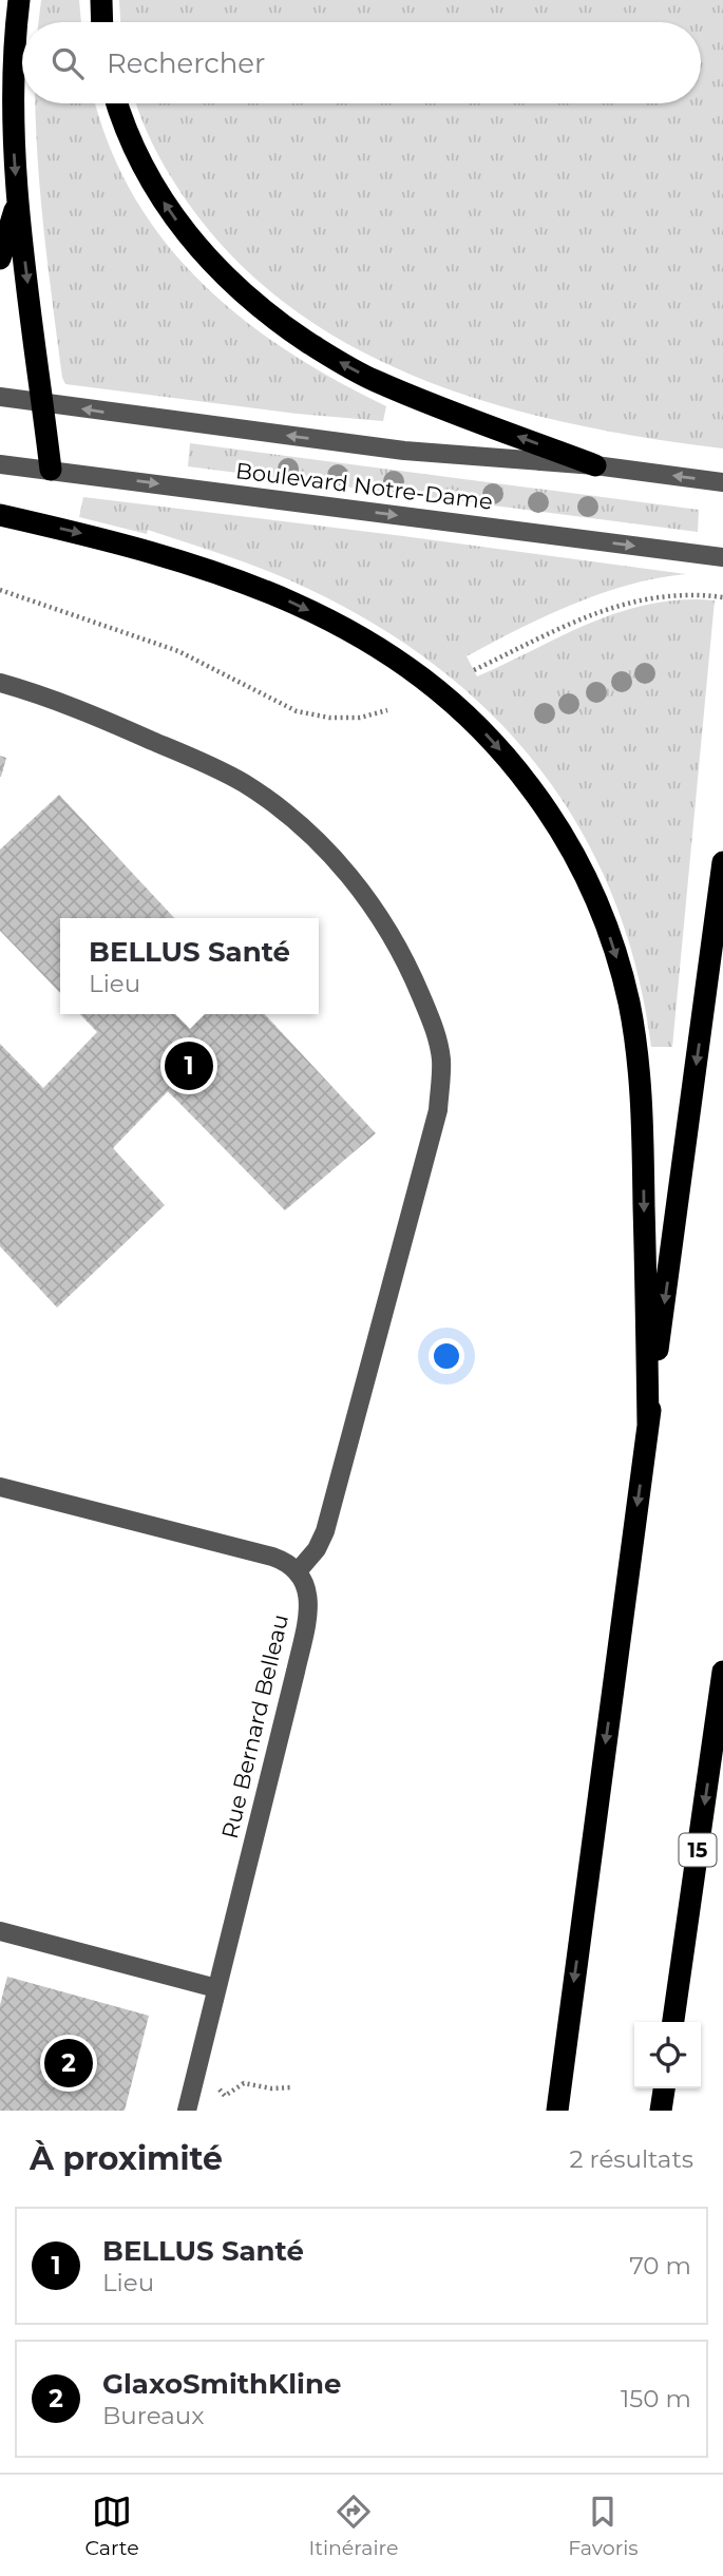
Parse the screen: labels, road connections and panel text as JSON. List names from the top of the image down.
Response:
{
  "streets": {
    "highway": ["15"],
    "street": ["Boulevard Notre-Dame", "Rue Bernard Belleau"]
  },
  "page": {
    "search": "Rechercher",
    "popup": ["BELLUS Santé", "Lieu"],
    "pins": ["1", "2"],
    "heading": ["À proximité", "2 résultats"],
    "list": [
      {
        "mark": "1",
        "name": "BELLUS Santé",
        "note": "Lieu",
        "value": "70 m"
      },
      {
        "mark": "2",
        "name": "GlaxoSmithKline",
        "note": "Bureaux",
        "value": "150 m"
      }
    ],
    "nav": ["Carte", "Itinéraire", "Favoris"]
  }
}
